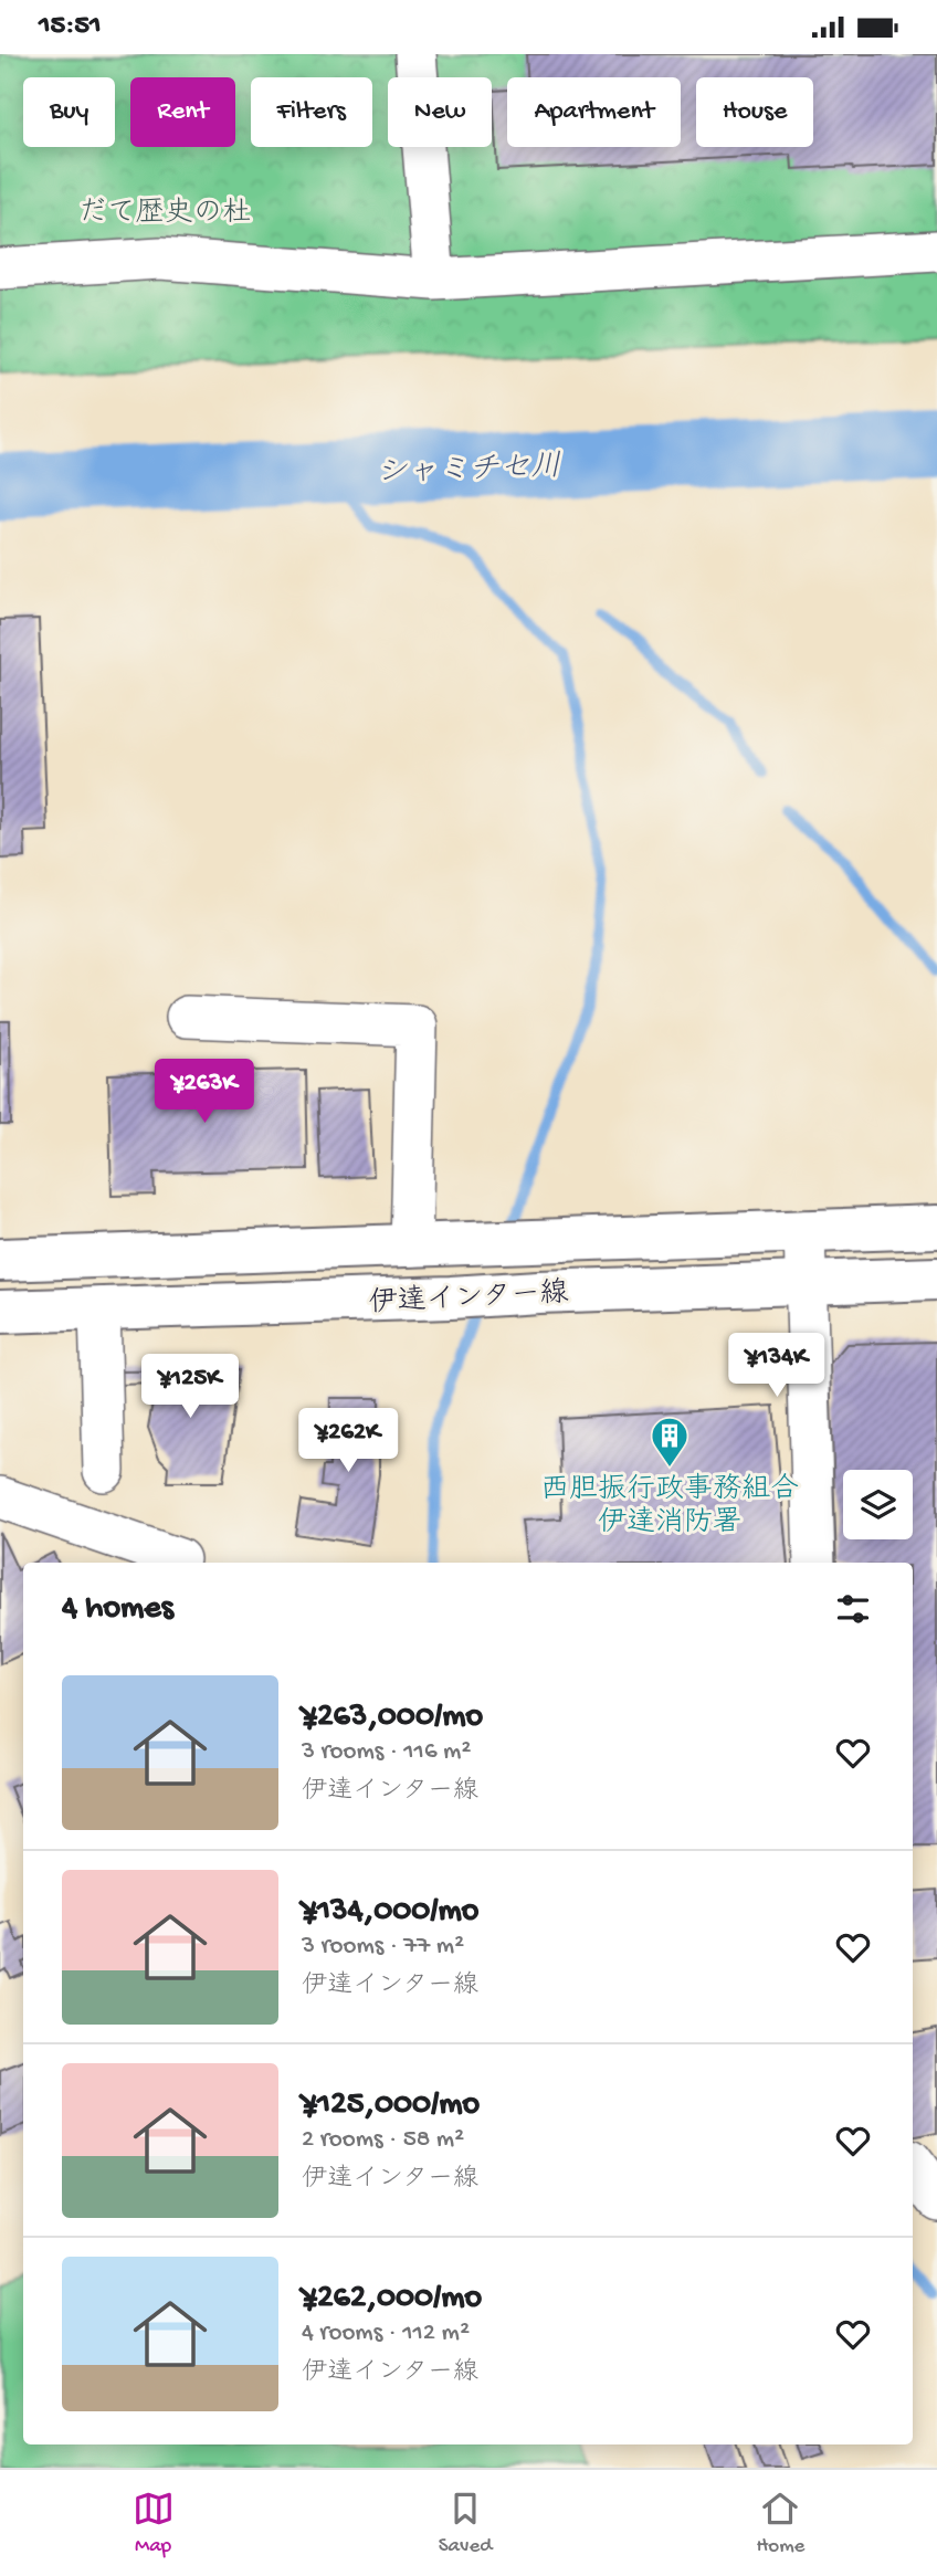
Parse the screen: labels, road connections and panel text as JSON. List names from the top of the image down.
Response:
{
  "streets": {
    "main road": ["伊達インター線"]
  },
  "water": ["シャミチセ川"],
  "parks": ["だて歴史の杜"],
  "places": {
    "building": ["西胆振行政事務組合 伊達消防署"]
  },
  "page": {
    "status": "15:51",
    "chip": [
      "Buy",
      "Rent",
      "Filters",
      "New",
      "Apartment",
      "House"
    ],
    "price": [
      "¥263K",
      "¥134K",
      "¥125K",
      "¥262K"
    ],
    "heading": "4 homes",
    "list": [
      {
        "name": "¥263,000/mo",
        "note": "3 rooms · 116 m² · 伊達インター線"
      },
      {
        "name": "¥134,000/mo",
        "note": "3 rooms · 77 m² · 伊達インター線"
      },
      {
        "name": "¥125,000/mo",
        "note": "2 rooms · 58 m² · 伊達インター線"
      },
      {
        "name": "¥262,000/mo",
        "note": "4 rooms · 112 m² · 伊達インター線"
      }
    ],
    "tabs": ["Map", "Saved", "Home"]
  }
}
